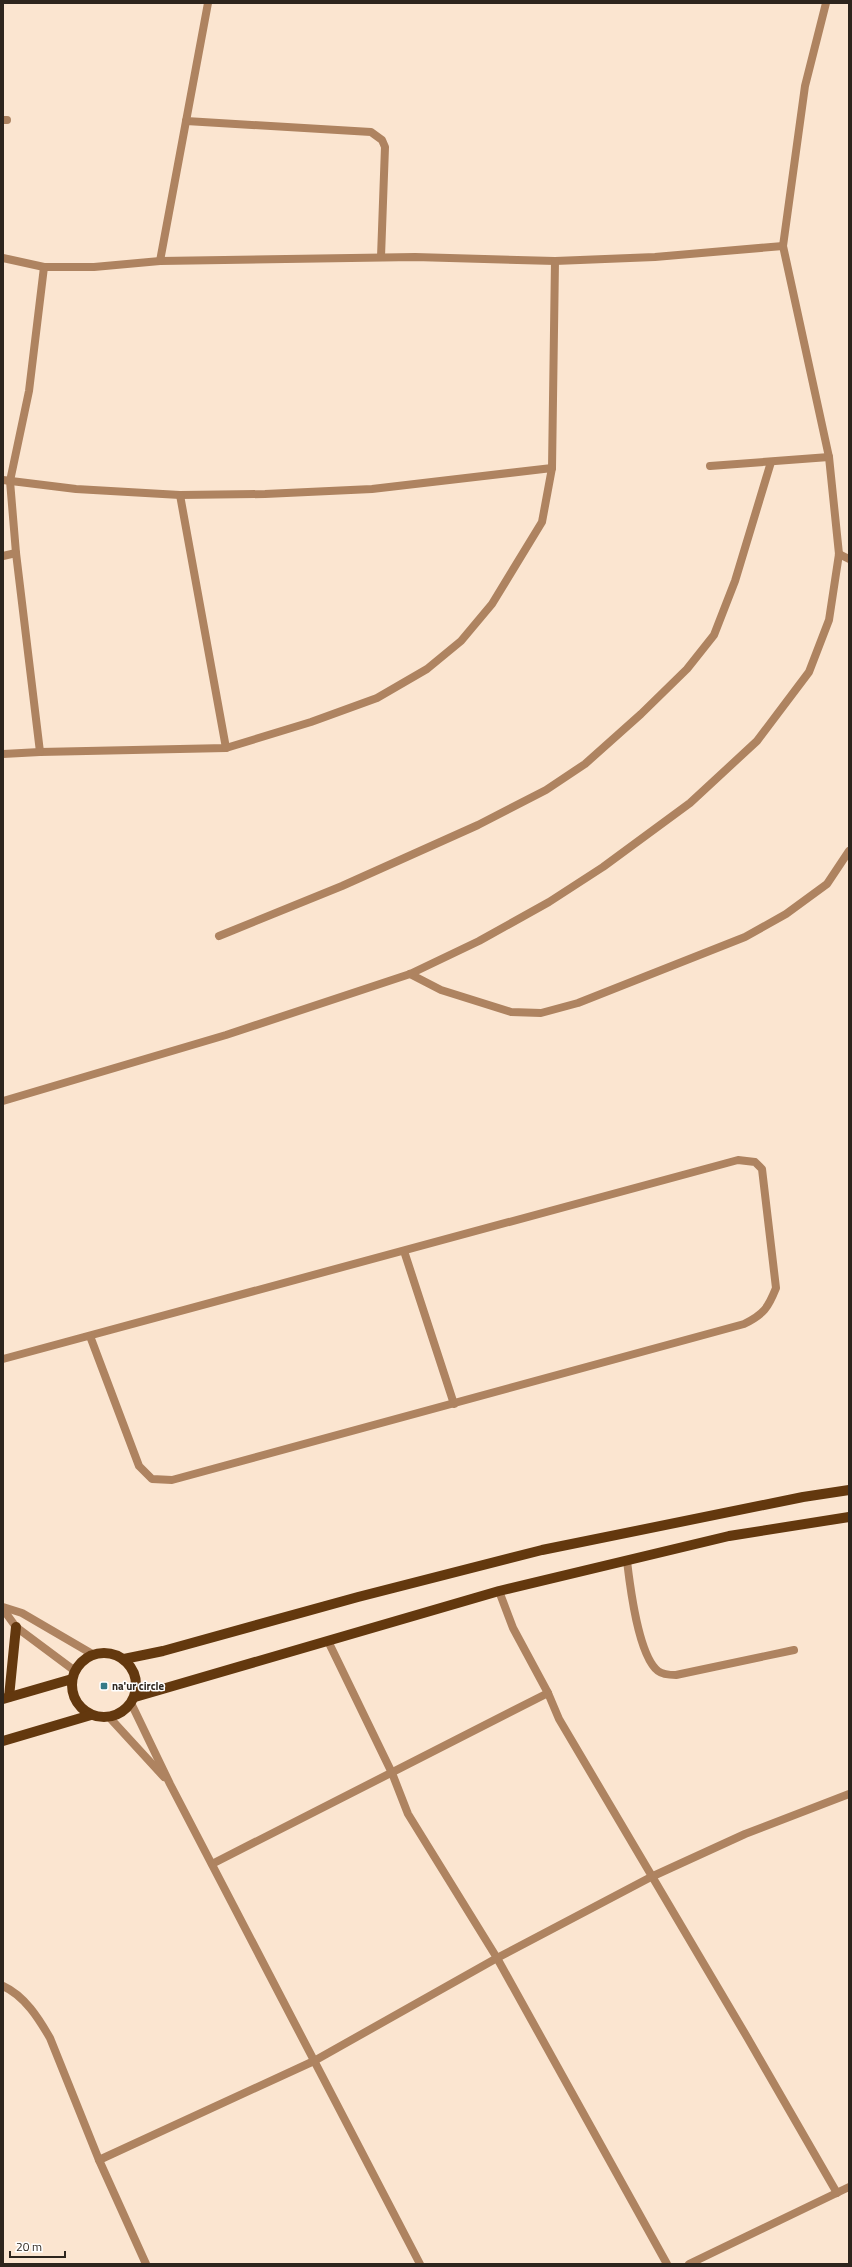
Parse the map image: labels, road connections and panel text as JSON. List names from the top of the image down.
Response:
{
  "places": {
    "transit": ["na'ur circle"]
  },
  "scale_bar": "20 m"
}
